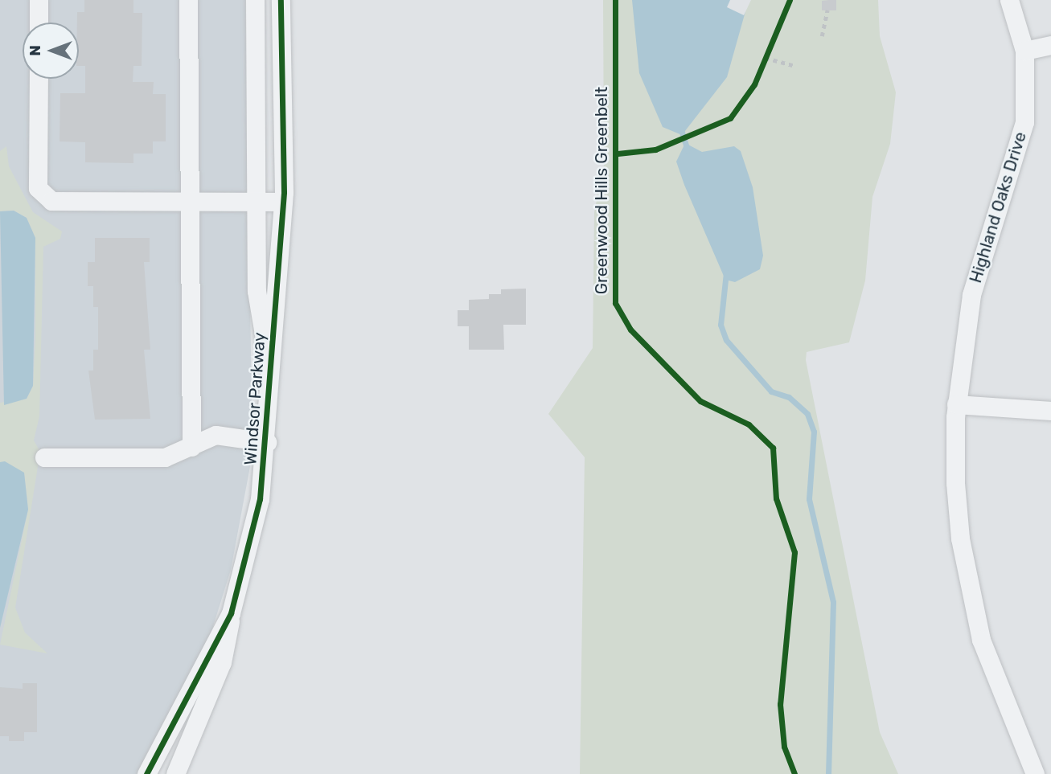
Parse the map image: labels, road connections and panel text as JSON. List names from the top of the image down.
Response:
{
  "streets": {
    "street": ["Highland Oaks Drive", "Windsor Parkway"],
    "cycle path": ["Greenwood Hills Greenbelt"]
  },
  "north": "left"
}
